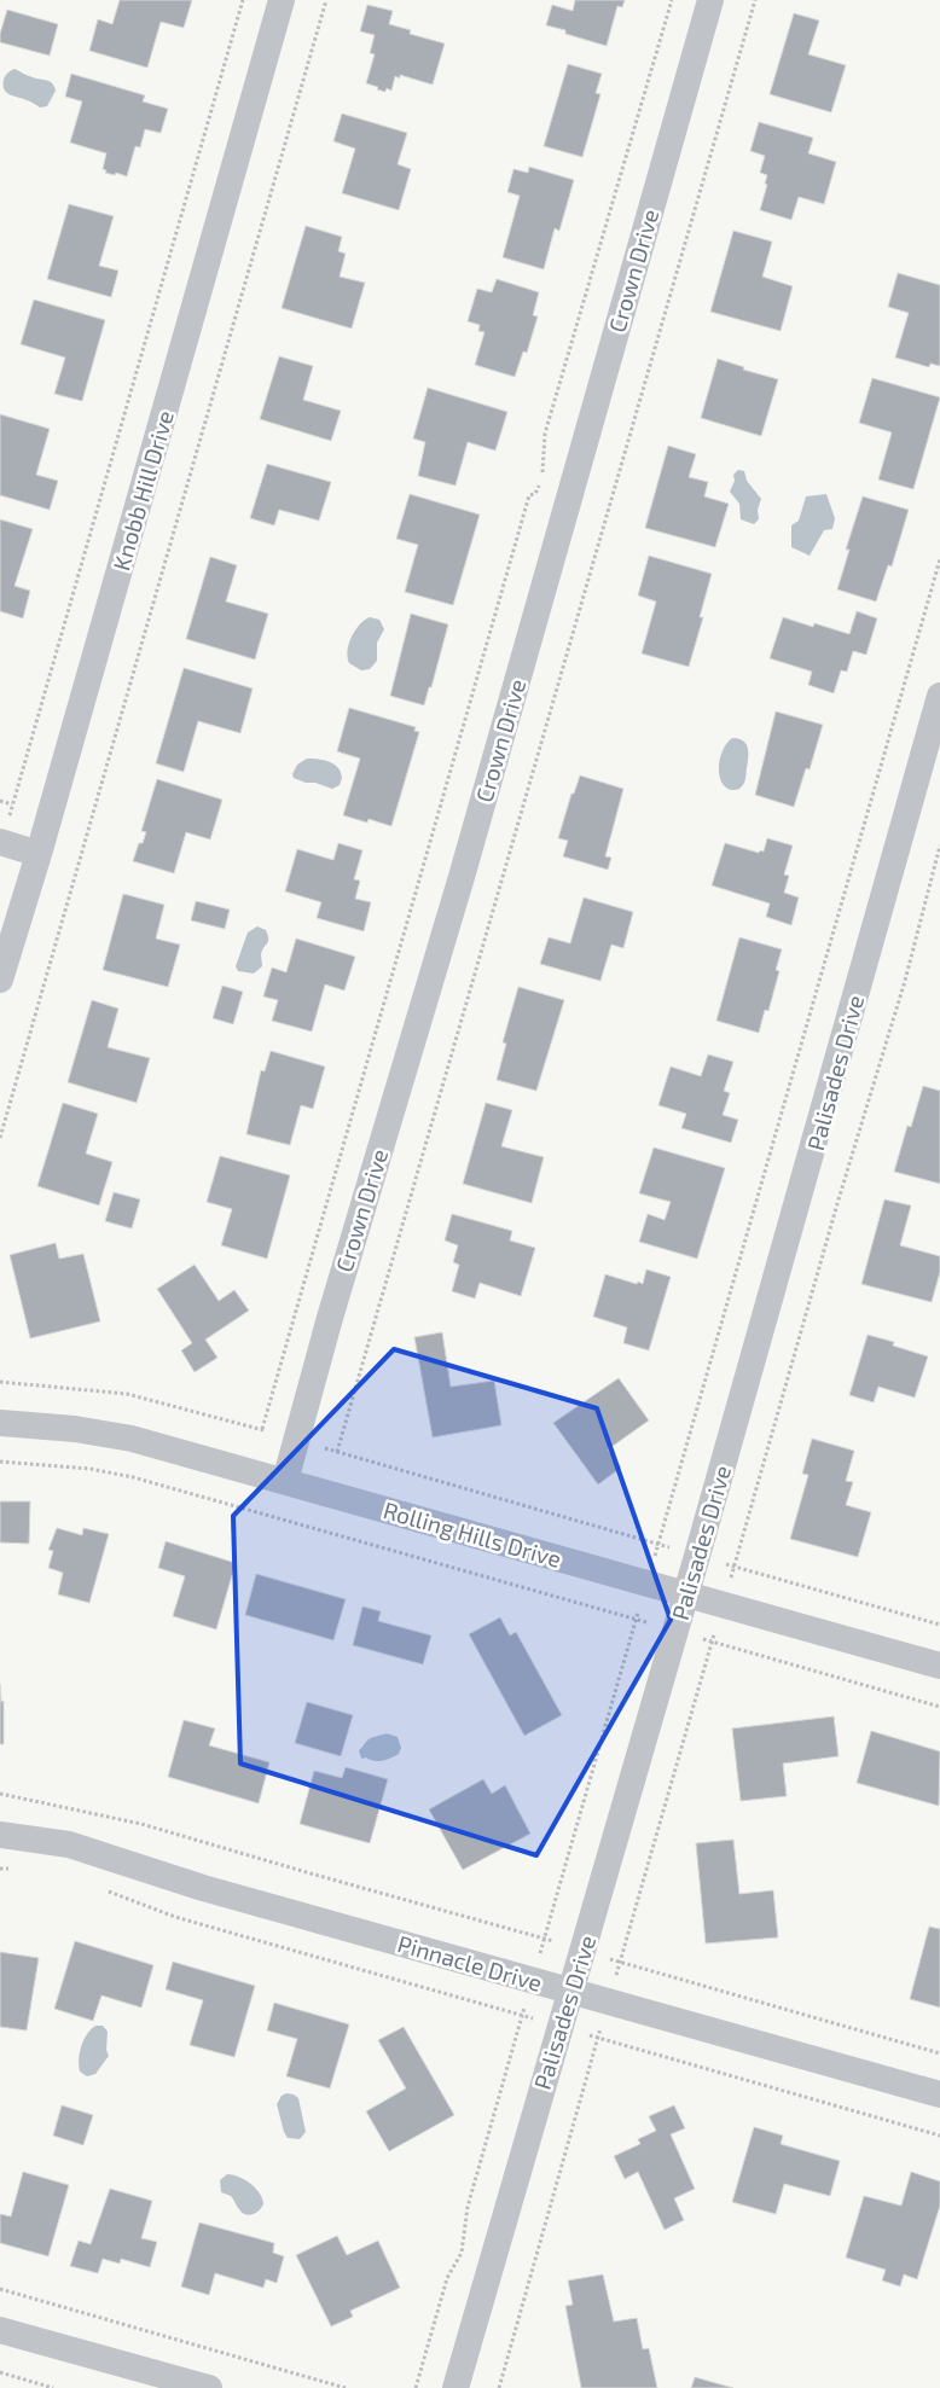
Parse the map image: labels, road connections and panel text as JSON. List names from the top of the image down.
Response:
{
  "streets": {
    "street": [
      "Crown Drive",
      "Knobb Hill Drive",
      "Palisades Drive",
      "Rolling Hills Drive",
      "Pinnacle Drive"
    ]
  },
  "crossings": [
    ["Crown Drive", "Rolling Hills Drive"],
    ["Palisades Drive", "Rolling Hills Drive"],
    ["Palisades Drive", "Pinnacle Drive"]
  ]
}
